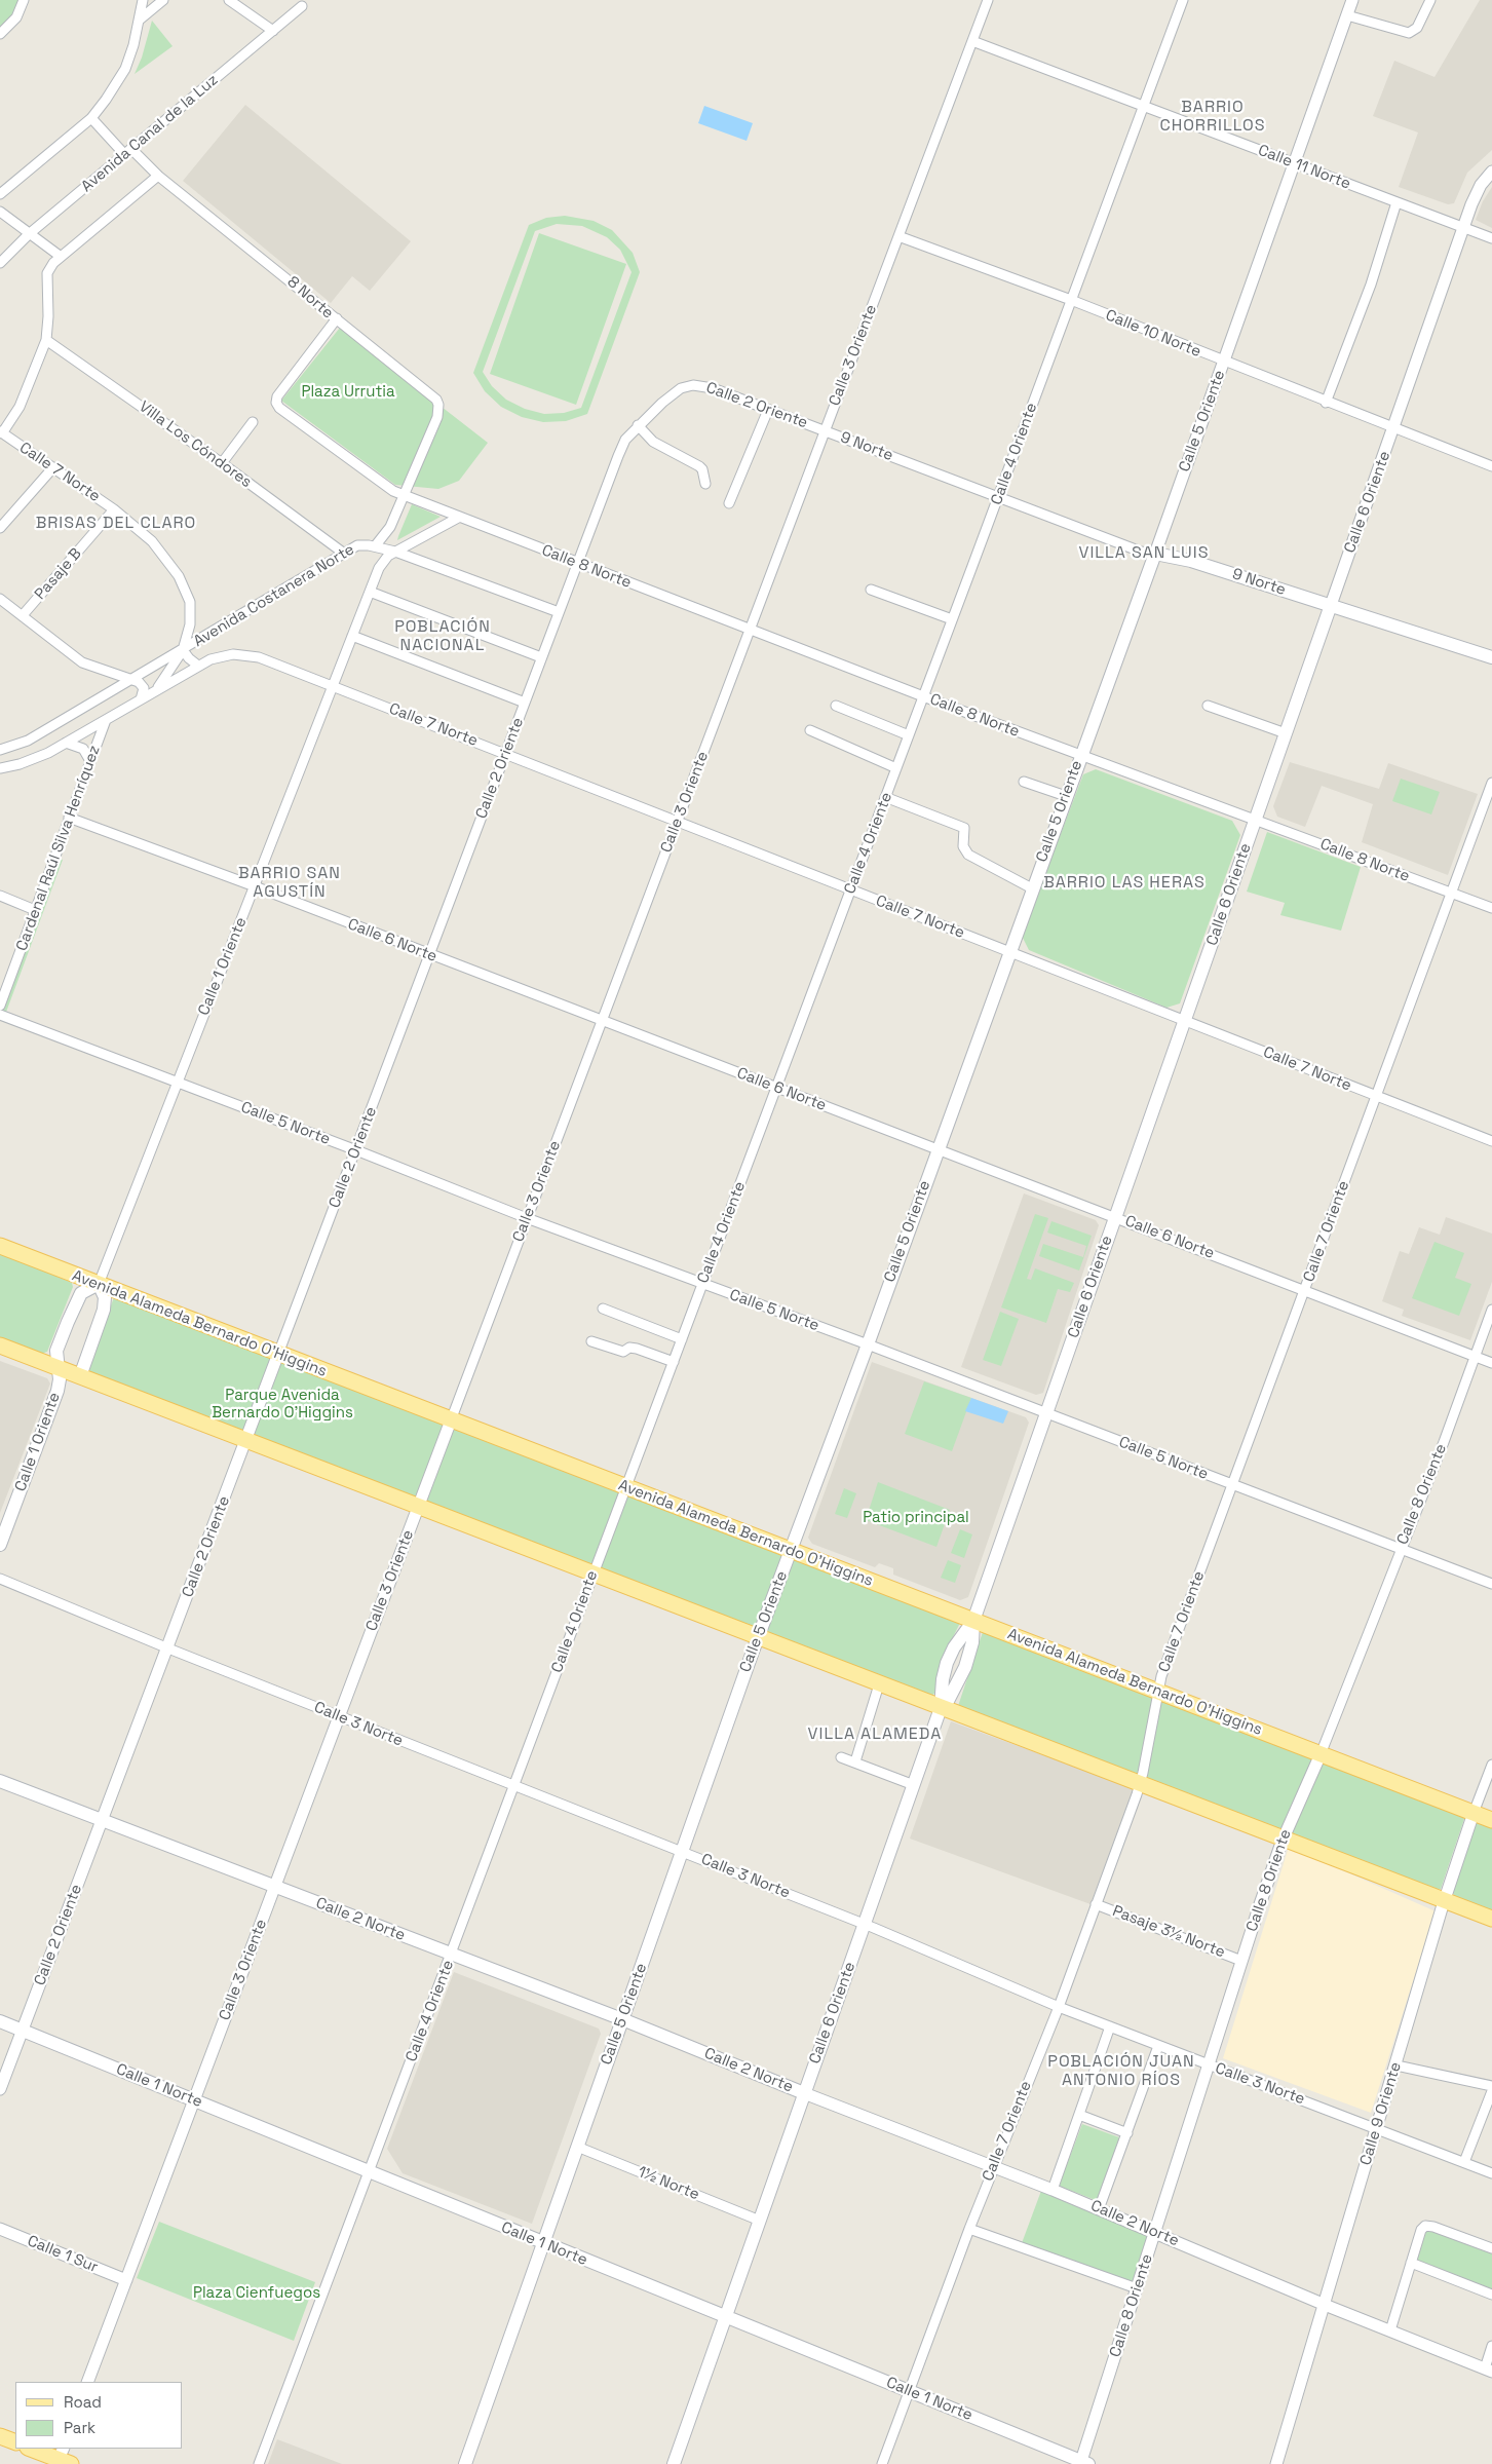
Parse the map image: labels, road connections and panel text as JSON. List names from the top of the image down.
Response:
{
  "streets": {
    "main road": [
      "Calle 5 Oriente",
      "9 Norte",
      "Calle 6 Oriente",
      "Calle 1 Oriente",
      "Avenida Alameda Bernardo O'Higgins",
      "Calle 2 Norte",
      "Calle 1 Norte"
    ],
    "street": [
      "Avenida Canal de la Luz",
      "Calle 11 Norte",
      "8 Norte",
      "Calle 10 Norte",
      "Calle 3 Oriente",
      "Calle 2 Oriente",
      "Villa Los Cóndores",
      "Calle 4 Oriente",
      "Calle 7 Norte",
      "Calle 8 Norte",
      "Pasaje B",
      "Avenida Costanera Norte",
      "Cardenal Raúl Silva Henríquez",
      "Calle 6 Norte",
      "Calle 5 Norte",
      "Calle 7 Oriente",
      "Calle 8 Oriente",
      "Calle 3 Norte",
      "Pasaje 3½ Norte",
      "Calle 9 Oriente",
      "1½ Norte",
      "Calle 1 Sur"
    ]
  },
  "crossings": [
    ["Avenida Canal de la Luz", "8 Norte"],
    ["Calle 11 Norte", "Calle 3 Oriente"],
    ["Calle 11 Norte", "Calle 5 Oriente"],
    ["Calle 11 Norte", "Calle 4 Oriente"],
    ["Calle 11 Norte", "Calle 6 Oriente"],
    ["8 Norte", "Calle 8 Norte"],
    ["8 Norte", "Calle 1 Oriente"],
    ["Calle 10 Norte", "Calle 3 Oriente"],
    ["Calle 10 Norte", "Calle 5 Oriente"],
    ["Calle 10 Norte", "Calle 4 Oriente"],
    ["Calle 10 Norte", "Calle 6 Oriente"],
    ["Calle 3 Oriente", "Calle 2 Oriente"],
    ["Calle 3 Oriente", "9 Norte"],
    ["Calle 3 Oriente", "Calle 7 Norte"],
    ["Calle 3 Oriente", "Calle 8 Norte"],
    ["Calle 3 Oriente", "Calle 6 Norte"],
    ["Calle 3 Oriente", "Calle 5 Norte"],
    ["Calle 3 Oriente", "Avenida Alameda Bernardo O'Higgins"],
    ["Calle 3 Oriente", "Calle 3 Norte"],
    ["Calle 3 Oriente", "Calle 2 Norte"],
    ["Calle 3 Oriente", "Calle 1 Norte"],
    ["Calle 3 Oriente", "Calle 1 Sur"],
    ["Calle 2 Oriente", "9 Norte"],
    ["Calle 2 Oriente", "Calle 7 Norte"],
    ["Calle 2 Oriente", "Calle 8 Norte"],
    ["Calle 2 Oriente", "Avenida Costanera Norte"],
    ["Calle 2 Oriente", "Calle 6 Norte"],
    ["Calle 2 Oriente", "Calle 5 Norte"],
    ["Calle 2 Oriente", "Avenida Alameda Bernardo O'Higgins"],
    ["Calle 2 Oriente", "Calle 3 Norte"],
    ["Calle 2 Oriente", "Calle 2 Norte"],
    ["Calle 2 Oriente", "Calle 1 Norte"],
    ["Calle 5 Oriente", "9 Norte"],
    ["Calle 5 Oriente", "Calle 7 Norte"],
    ["Calle 5 Oriente", "Calle 8 Norte"],
    ["Calle 5 Oriente", "Calle 6 Norte"],
    ["Calle 5 Oriente", "Calle 5 Norte"],
    ["Calle 5 Oriente", "Avenida Alameda Bernardo O'Higgins"],
    ["Calle 5 Oriente", "Calle 3 Norte"],
    ["Calle 5 Oriente", "Calle 2 Norte"],
    ["Calle 5 Oriente", "Calle 1 Norte"],
    ["Calle 5 Oriente", "1½ Norte"],
    ["Villa Los Cóndores", "Avenida Costanera Norte"],
    ["9 Norte", "Calle 4 Oriente"],
    ["9 Norte", "Calle 6 Oriente"],
    ["Calle 4 Oriente", "Calle 7 Norte"],
    ["Calle 4 Oriente", "Calle 8 Norte"],
    ["Calle 4 Oriente", "Calle 6 Norte"],
    ["Calle 4 Oriente", "Calle 5 Norte"],
    ["Calle 4 Oriente", "Avenida Alameda Bernardo O'Higgins"],
    ["Calle 4 Oriente", "Calle 3 Norte"],
    ["Calle 4 Oriente", "Calle 2 Norte"],
    ["Calle 4 Oriente", "Calle 1 Norte"],
    ["Calle 7 Norte", "Calle 6 Oriente"],
    ["Calle 7 Norte", "Pasaje B"],
    ["Calle 7 Norte", "Avenida Costanera Norte"],
    ["Calle 7 Norte", "Calle 1 Oriente"],
    ["Calle 7 Norte", "Calle 7 Oriente"],
    ["Calle 6 Oriente", "Calle 8 Norte"],
    ["Calle 6 Oriente", "Calle 6 Norte"],
    ["Calle 6 Oriente", "Calle 5 Norte"],
    ["Calle 6 Oriente", "Avenida Alameda Bernardo O'Higgins"],
    ["Calle 6 Oriente", "Calle 3 Norte"],
    ["Calle 6 Oriente", "Calle 2 Norte"],
    ["Calle 6 Oriente", "Calle 1 Norte"],
    ["Calle 6 Oriente", "1½ Norte"],
    ["Calle 8 Norte", "Calle 1 Oriente"],
    ["Calle 8 Norte", "Calle 7 Oriente"],
    ["Avenida Costanera Norte", "Cardenal Raúl Silva Henríquez"],
    ["Avenida Costanera Norte", "Calle 1 Oriente"],
    ["Cardenal Raúl Silva Henríquez", "Calle 6 Norte"],
    ["Calle 6 Norte", "Calle 1 Oriente"],
    ["Calle 6 Norte", "Calle 7 Oriente"],
    ["Calle 6 Norte", "Calle 8 Oriente"],
    ["Calle 1 Oriente", "Calle 5 Norte"],
    ["Calle 1 Oriente", "Avenida Alameda Bernardo O'Higgins"],
    ["Calle 5 Norte", "Calle 7 Oriente"],
    ["Calle 5 Norte", "Calle 8 Oriente"],
    ["Calle 7 Oriente", "Avenida Alameda Bernardo O'Higgins"],
    ["Calle 7 Oriente", "Calle 3 Norte"],
    ["Calle 7 Oriente", "Calle 2 Norte"],
    ["Calle 7 Oriente", "Pasaje 3½ Norte"],
    ["Calle 7 Oriente", "Calle 1 Norte"],
    ["Avenida Alameda Bernardo O'Higgins", "Calle 8 Oriente"],
    ["Avenida Alameda Bernardo O'Higgins", "Calle 9 Oriente"],
    ["Calle 8 Oriente", "Calle 3 Norte"],
    ["Calle 8 Oriente", "Calle 2 Norte"],
    ["Calle 8 Oriente", "Pasaje 3½ Norte"],
    ["Calle 8 Oriente", "Calle 1 Norte"],
    ["Calle 3 Norte", "Calle 9 Oriente"],
    ["Calle 2 Norte", "Calle 9 Oriente"]
  ],
  "districts": [
    "BARRIO CHORRILLOS",
    "BRISAS DEL CLARO",
    "VILLA SAN LUIS",
    "POBLACIÓN NACIONAL",
    "BARRIO SAN AGUSTÍN",
    "BARRIO LAS HERAS",
    "VILLA ALAMEDA",
    "POBLACIÓN JUAN ANTONIO RÍOS"
  ],
  "parks": [
    "Plaza Urrutia",
    "Parque Avenida Bernardo O'Higgins",
    "Patio principal",
    "Plaza Cienfuegos"
  ],
  "legend": ["Road", "Park"]
}
